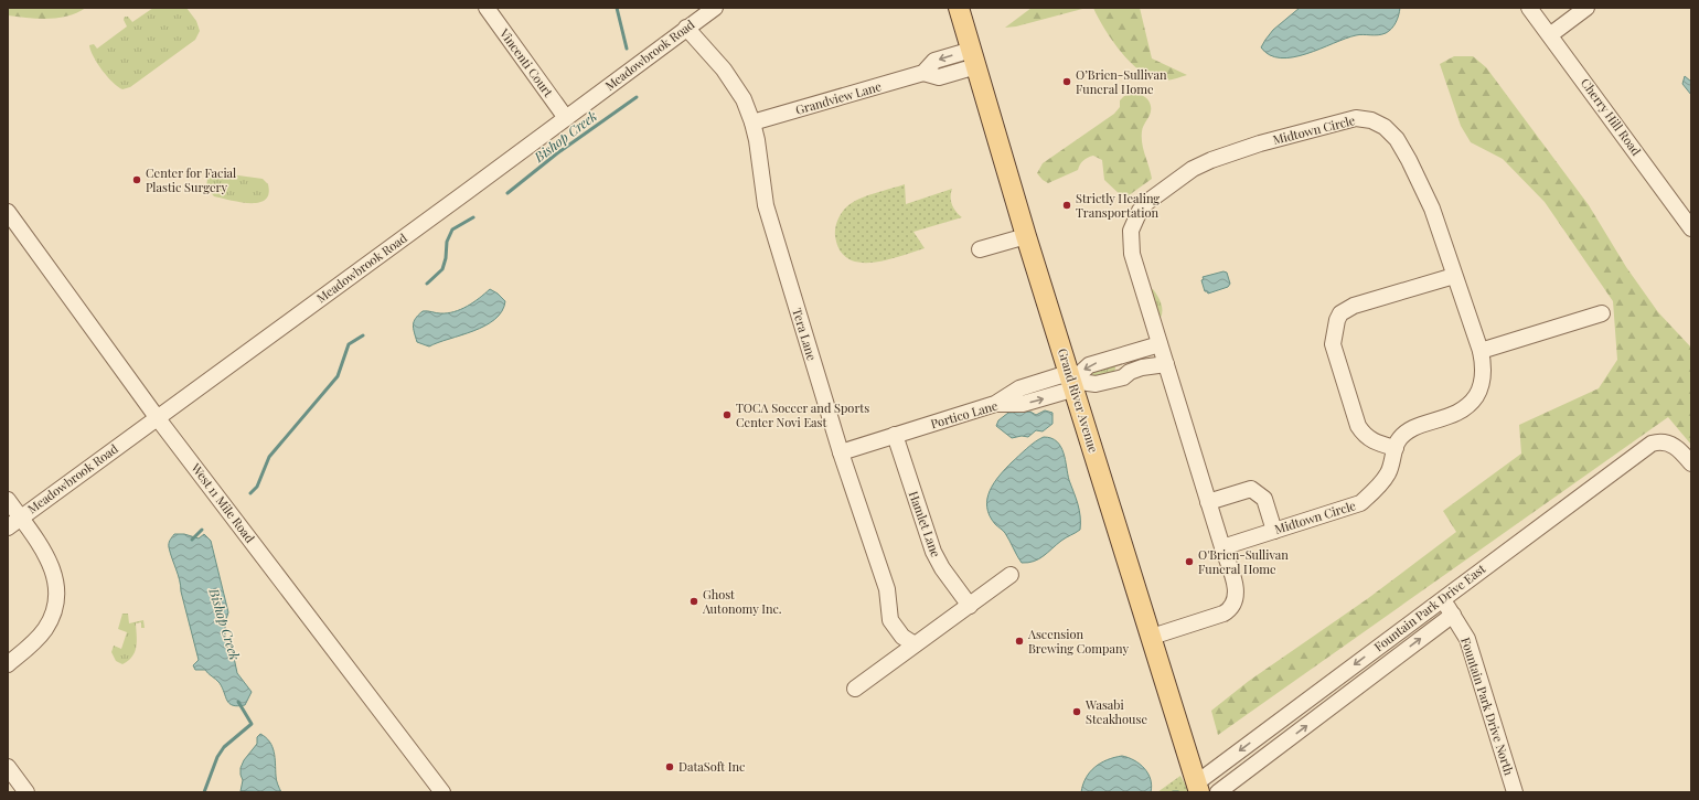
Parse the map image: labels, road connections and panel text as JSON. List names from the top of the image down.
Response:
{
  "streets": {
    "main road": ["Grand River Avenue"],
    "street": [
      "Meadowbrook Road",
      "Vincenti Court",
      "Grandview Lane",
      "Cherry Hill Road",
      "Midtown Circle",
      "Tera Lane",
      "Portico Lane",
      "West 11 Mile Road",
      "Hamlet Lane",
      "Fountain Park Drive East",
      "Fountain Park Drive North"
    ]
  },
  "crossings": [
    ["Meadowbrook Road", "Vincenti Court"],
    ["Meadowbrook Road", "Tera Lane"],
    ["Meadowbrook Road", "West 11 Mile Road"],
    ["Grandview Lane", "Tera Lane"],
    ["Grandview Lane", "Grand River Avenue"],
    ["Midtown Circle", "Grand River Avenue"],
    ["Midtown Circle", "Portico Lane"],
    ["Tera Lane", "Portico Lane"],
    ["Grand River Avenue", "Portico Lane"],
    ["Grand River Avenue", "Fountain Park Drive East"],
    ["Portico Lane", "Hamlet Lane"],
    ["Fountain Park Drive East", "Fountain Park Drive North"]
  ],
  "water": ["Bishop Creek"],
  "places": [
    "O’Brien-Sullivan Funeral Home",
    "Center for Facial Plastic Surgery",
    "Strictly Healing Transportation",
    "TOCA Soccer and Sports Center Novi East",
    "O'Brien-Sullivan Funeral Home",
    "Ghost Autonomy Inc.",
    "Ascension Brewing Company",
    "Wasabi Steakhouse",
    "DataSoft Inc"
  ]
}
